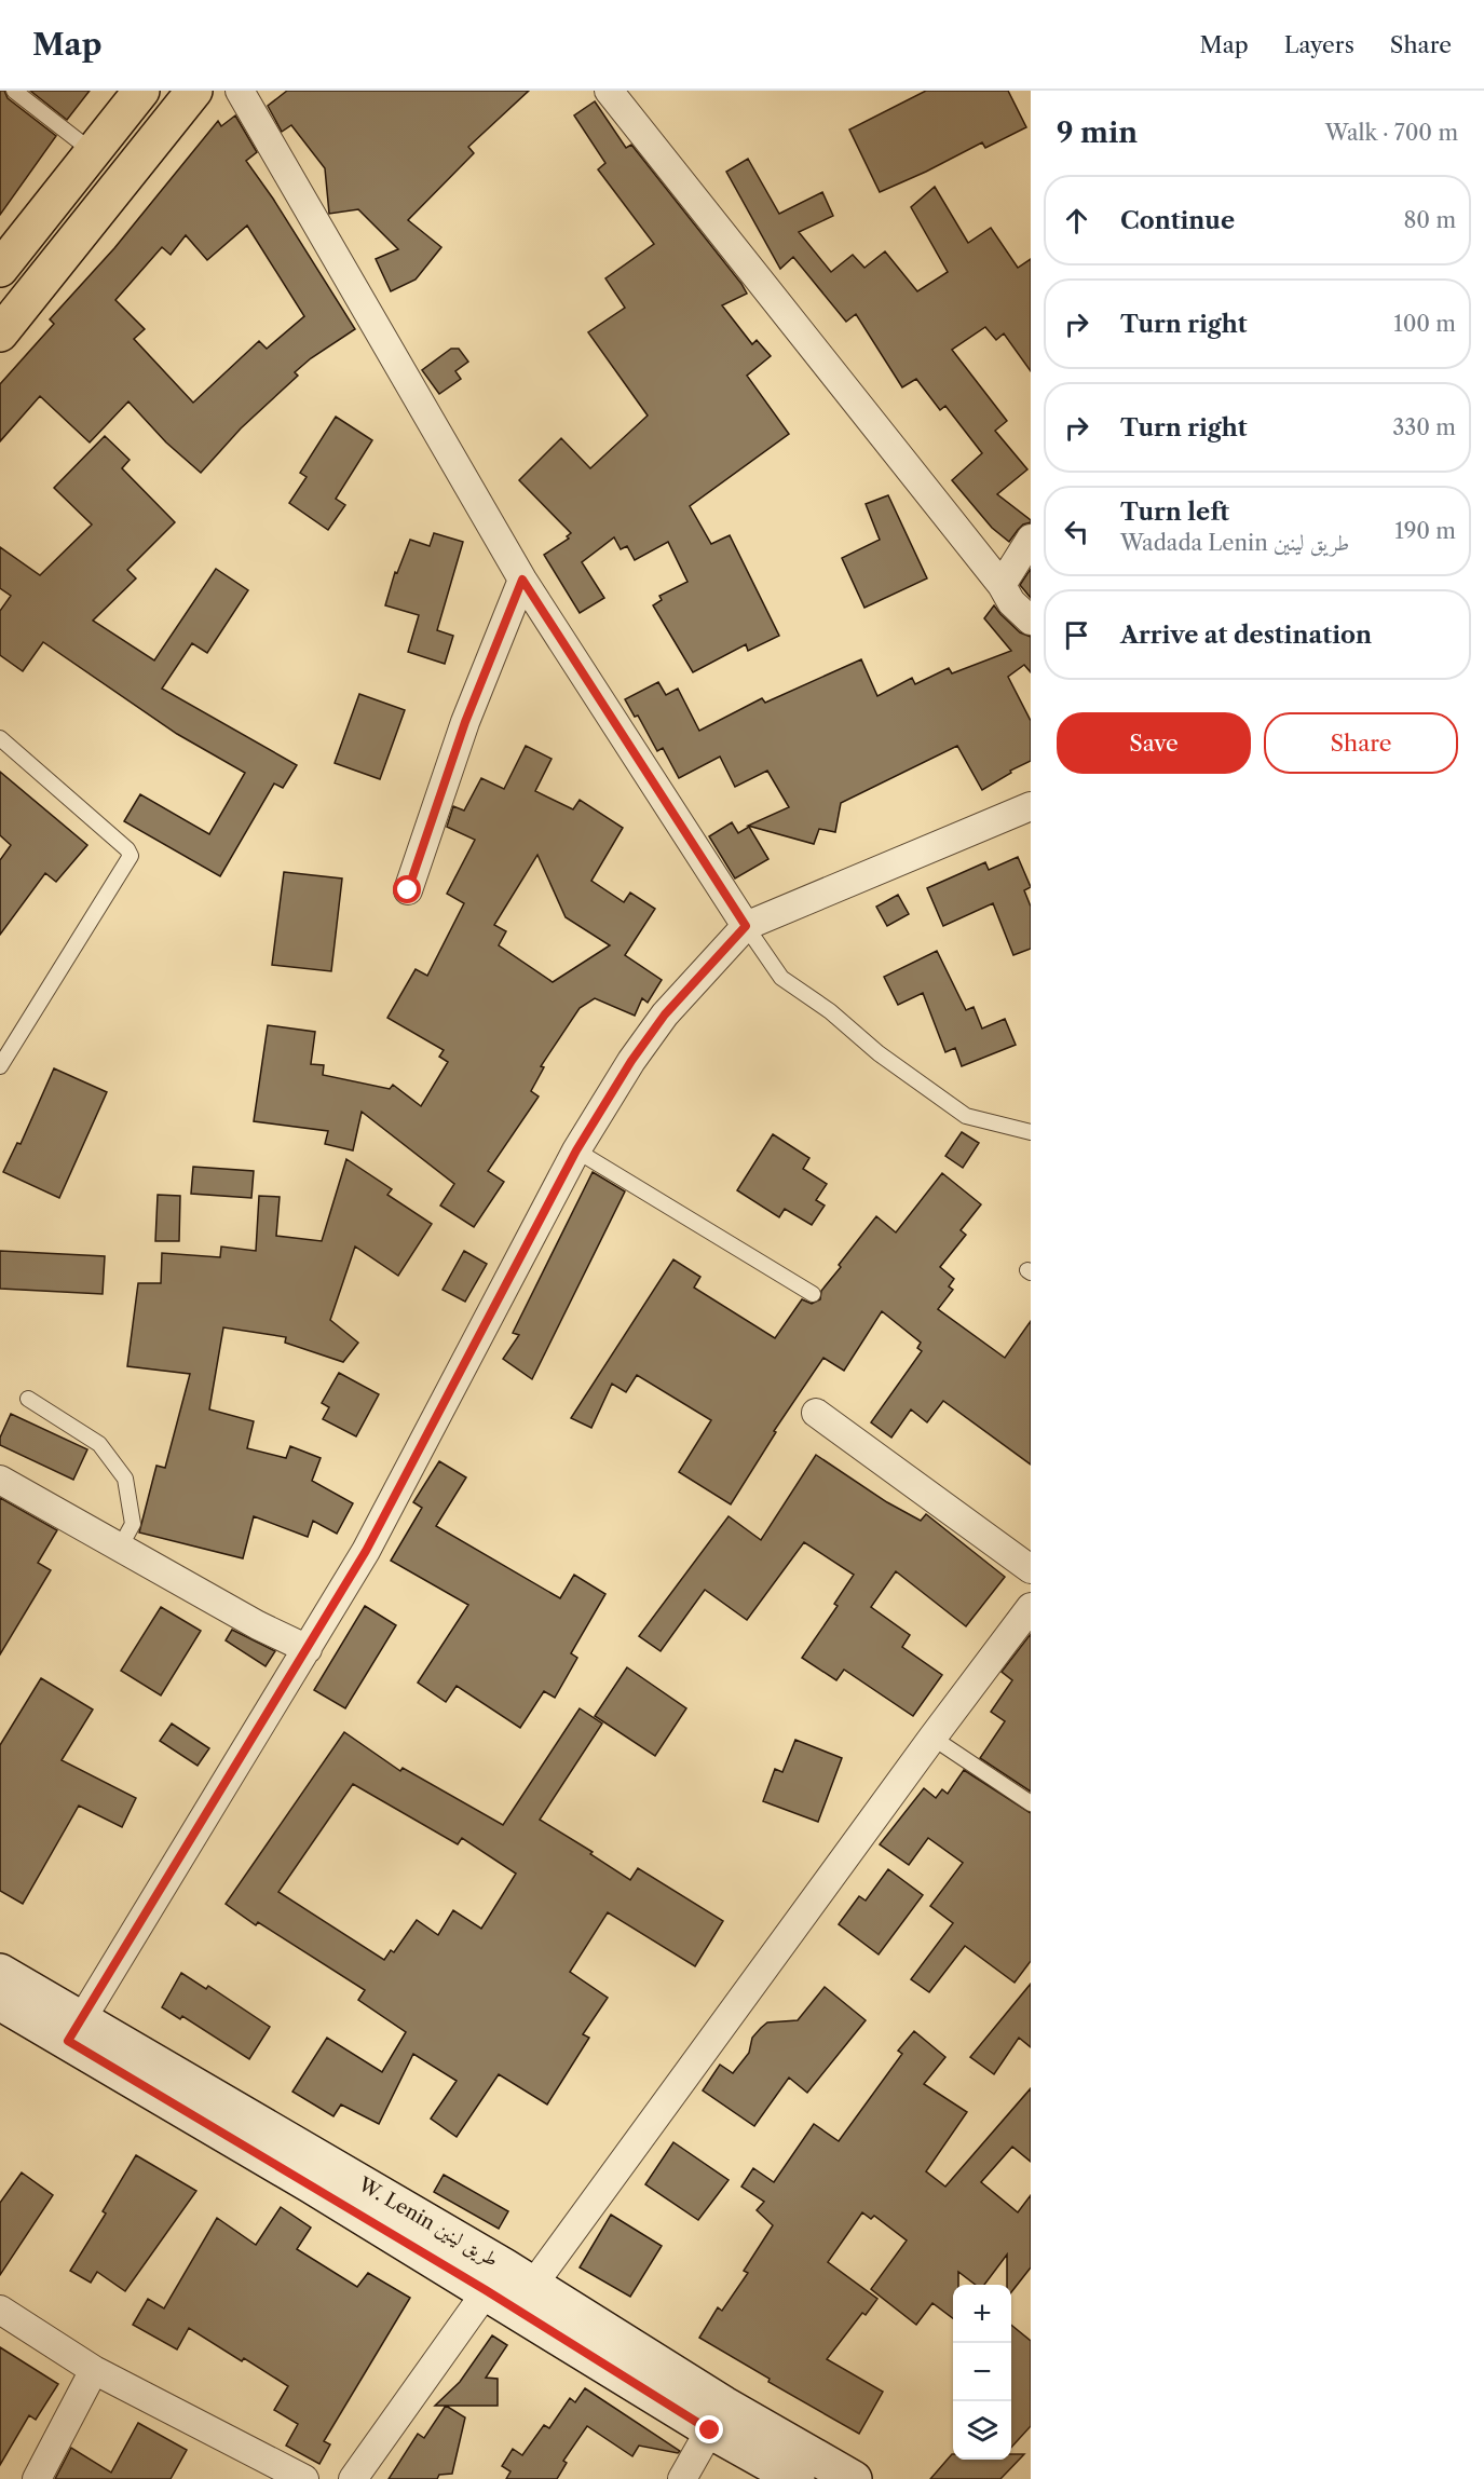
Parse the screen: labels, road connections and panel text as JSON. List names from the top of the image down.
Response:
{
  "page": {
    "header": "Map",
    "nav": ["Map", "Layers", "Share"],
    "heading": ["9 min", "Walk · 700 m"],
    "list": [
      ["Continue", "80 m"],
      ["Turn right", "100 m"],
      ["Turn right", "330 m"],
      ["Turn left", "Wadada Lenin طريق لينين", "190 m"],
      "Arrive at destination"
    ],
    "buttons": ["Save", "Share"],
    "map_buttons": ["+", "−"]
  }
}
